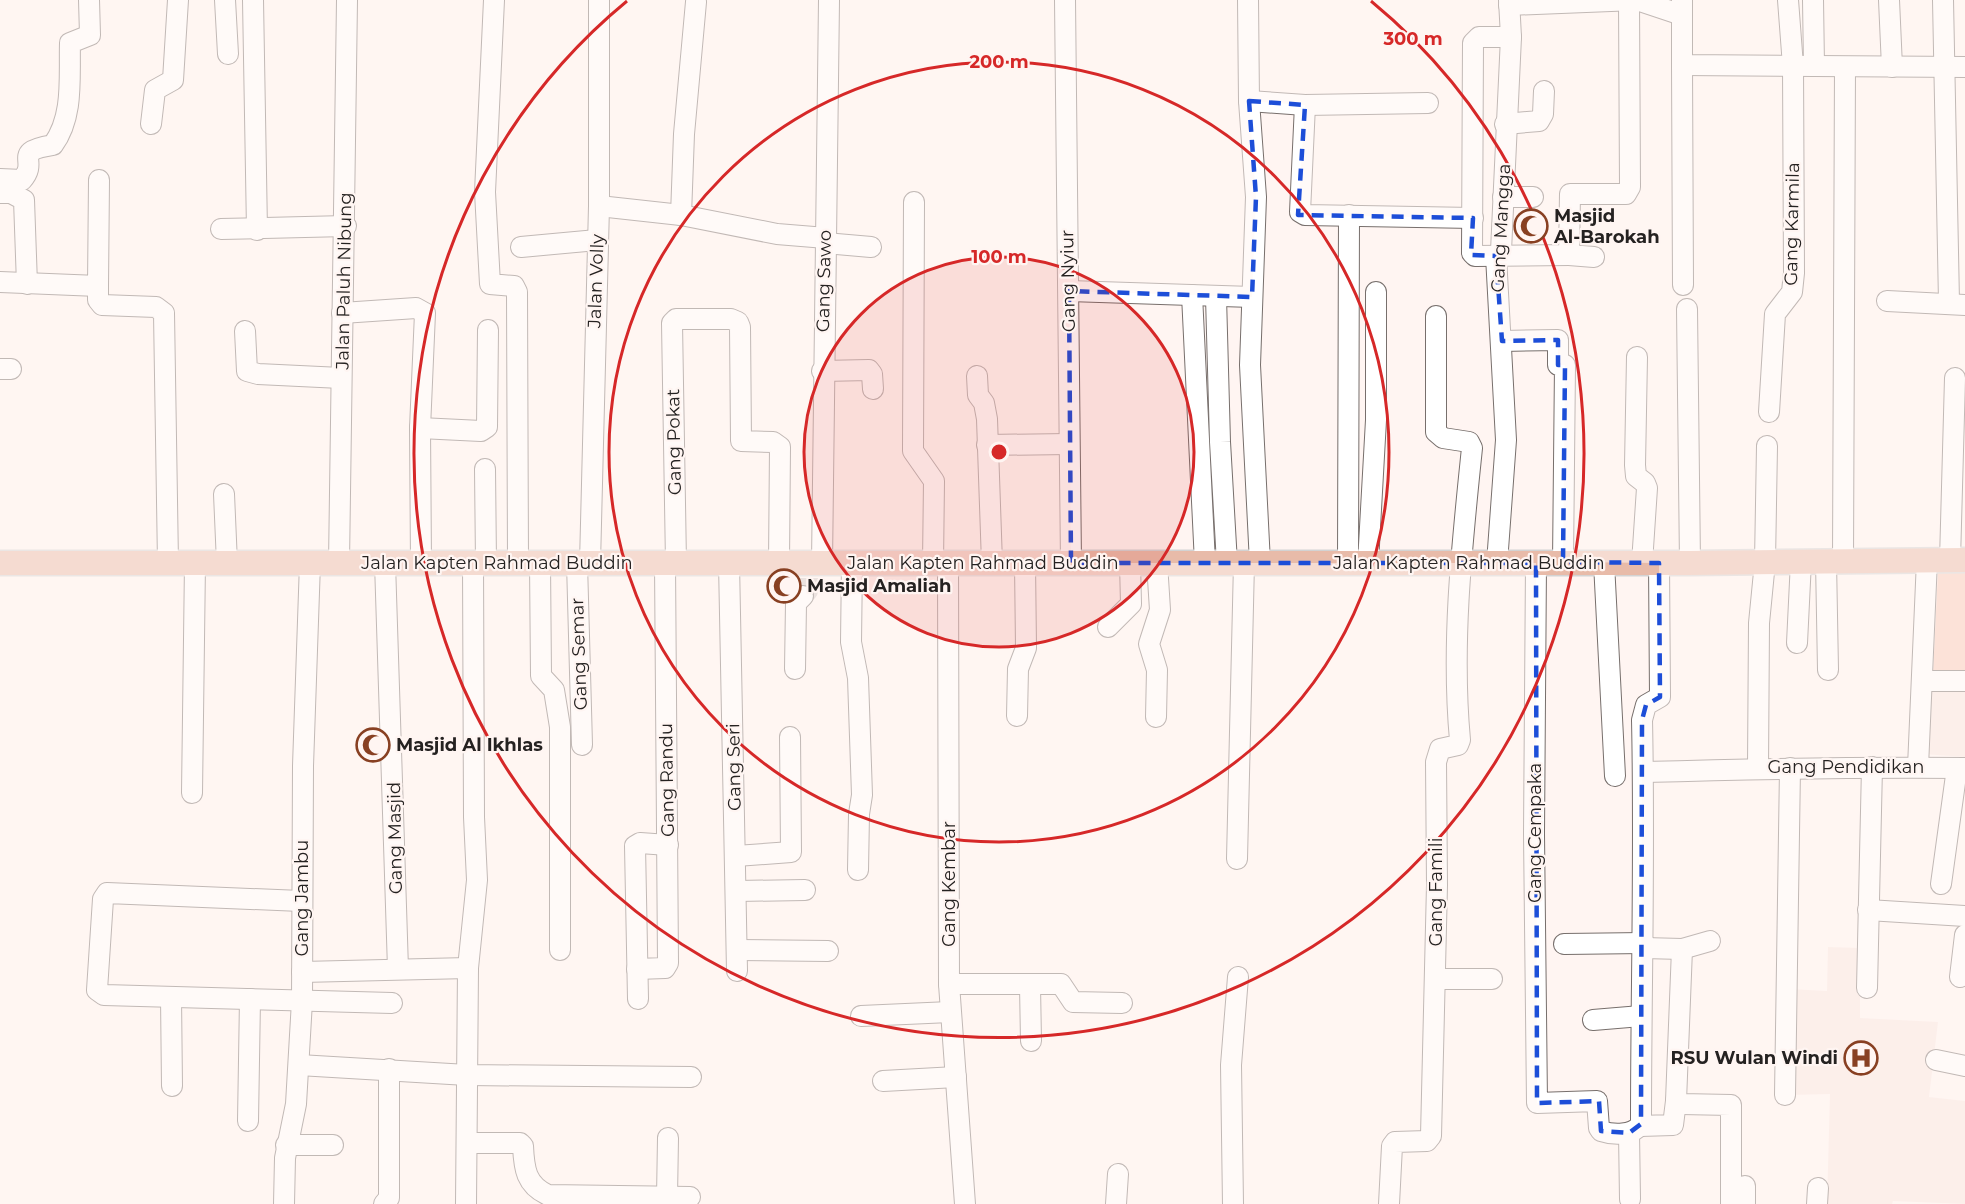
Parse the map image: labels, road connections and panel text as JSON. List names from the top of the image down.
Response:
{
  "streets": {
    "main road": ["Jalan Kapten Rahmad Buddin"],
    "street": [
      "Gang Karmila",
      "Gang Mangga",
      "Jalan Paluh Nibung",
      "Jalan Volly",
      "Gang Sawo",
      "Gang Nyiur",
      "Gang Pokat",
      "Gang Semar",
      "Gang Seri",
      "Gang Pendidikan",
      "Gang Randu",
      "Gang Cempaka",
      "Gang Masjid",
      "Gang Kembar",
      "Gang Famili",
      "Gang Jambu"
    ]
  },
  "crossings": [
    ["Gang Mangga", "Jalan Kapten Rahmad Buddin"],
    ["Jalan Paluh Nibung", "Jalan Kapten Rahmad Buddin"],
    ["Jalan Volly", "Jalan Kapten Rahmad Buddin"],
    ["Jalan Volly", "Gang Semar"],
    ["Gang Sawo", "Jalan Kapten Rahmad Buddin"],
    ["Gang Nyiur", "Jalan Kapten Rahmad Buddin"],
    ["Gang Pokat", "Jalan Kapten Rahmad Buddin"],
    ["Gang Pokat", "Gang Randu"],
    ["Jalan Kapten Rahmad Buddin", "Gang Semar"],
    ["Jalan Kapten Rahmad Buddin", "Gang Seri"],
    ["Jalan Kapten Rahmad Buddin", "Gang Randu"],
    ["Jalan Kapten Rahmad Buddin", "Gang Cempaka"],
    ["Jalan Kapten Rahmad Buddin", "Gang Masjid"],
    ["Jalan Kapten Rahmad Buddin", "Gang Kembar"],
    ["Jalan Kapten Rahmad Buddin", "Gang Famili"],
    ["Jalan Kapten Rahmad Buddin", "Gang Jambu"]
  ],
  "places": {
    "mosque": ["Masjid Al-Barokah", "Masjid Amaliah", "Masjid Al Ikhlas"],
    "hospital": ["RSU Wulan Windi"]
  },
  "rings": ["300 m", "200 m", "100 m"]
}
